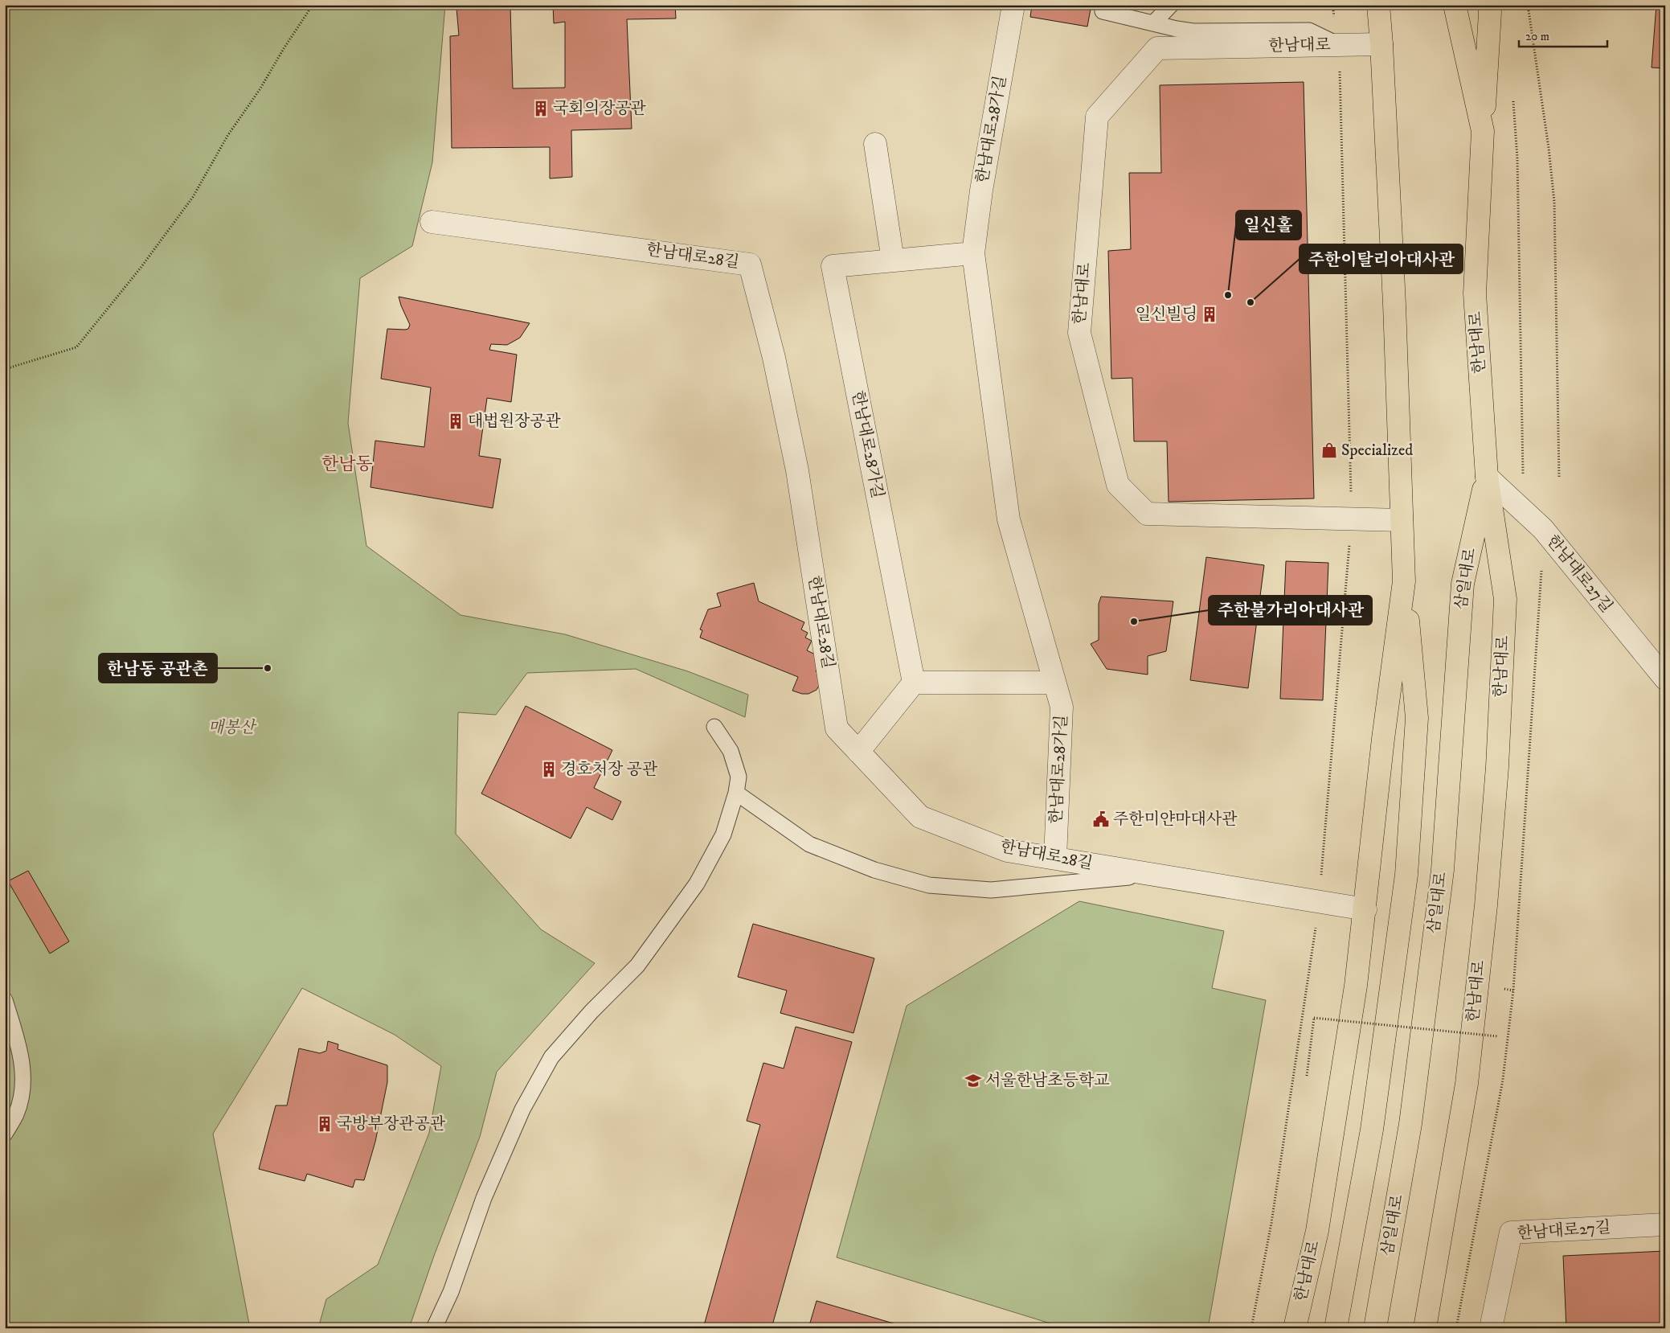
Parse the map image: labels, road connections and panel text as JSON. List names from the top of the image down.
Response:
{
  "streets": {
    "main road": ["한남대로", "삼일대로"],
    "street": ["한남대로28가길", "한남대로28길", "한남대로27길"]
  },
  "crossings": [
    ["한남대로", "한남대로28길"],
    ["한남대로", "한남대로27길"],
    ["한남대로", "삼일대로"],
    ["한남대로28가길", "한남대로28길"],
    ["한남대로27길", "삼일대로"]
  ],
  "districts": ["한남동"],
  "parks": ["매봉산"],
  "places": {
    "building": [
      "국회의장공관",
      "일신빌딩",
      "대법원장공관",
      "경호처장 공관",
      "국방부장관공관"
    ],
    "other": [
      "일신홀",
      "주한이탈리아대사관",
      "주한불가리아대사관",
      "한남동 공관촌"
    ],
    "shop": ["Specialized"],
    "public building": ["주한미얀마대사관"],
    "school or university": ["서울한남초등학교"]
  },
  "scale_bar": "20 m"
}
